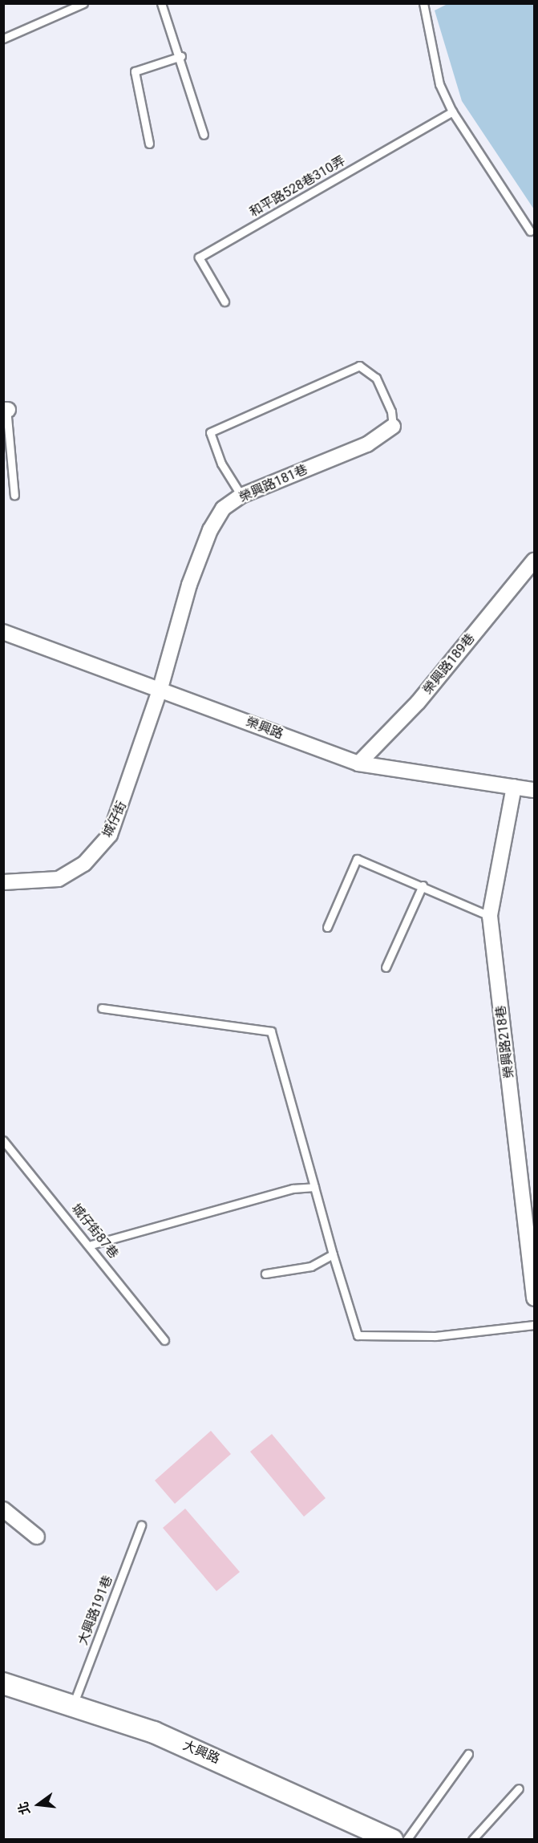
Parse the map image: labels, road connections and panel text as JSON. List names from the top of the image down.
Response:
{
  "streets": {
    "street": [
      "榮興路181巷",
      "榮興路189巷",
      "榮興路",
      "城仔街",
      "榮興路218巷",
      "大興路"
    ],
    "lane": ["和平路528巷310弄", "城仔街87巷", "大興路191巷"]
  },
  "crossings": [
    ["榮興路181巷", "榮興路"],
    ["榮興路181巷", "城仔街"],
    ["榮興路189巷", "榮興路"],
    ["榮興路", "城仔街"],
    ["榮興路", "榮興路218巷"],
    ["大興路191巷", "大興路"]
  ],
  "north": "left"
}
